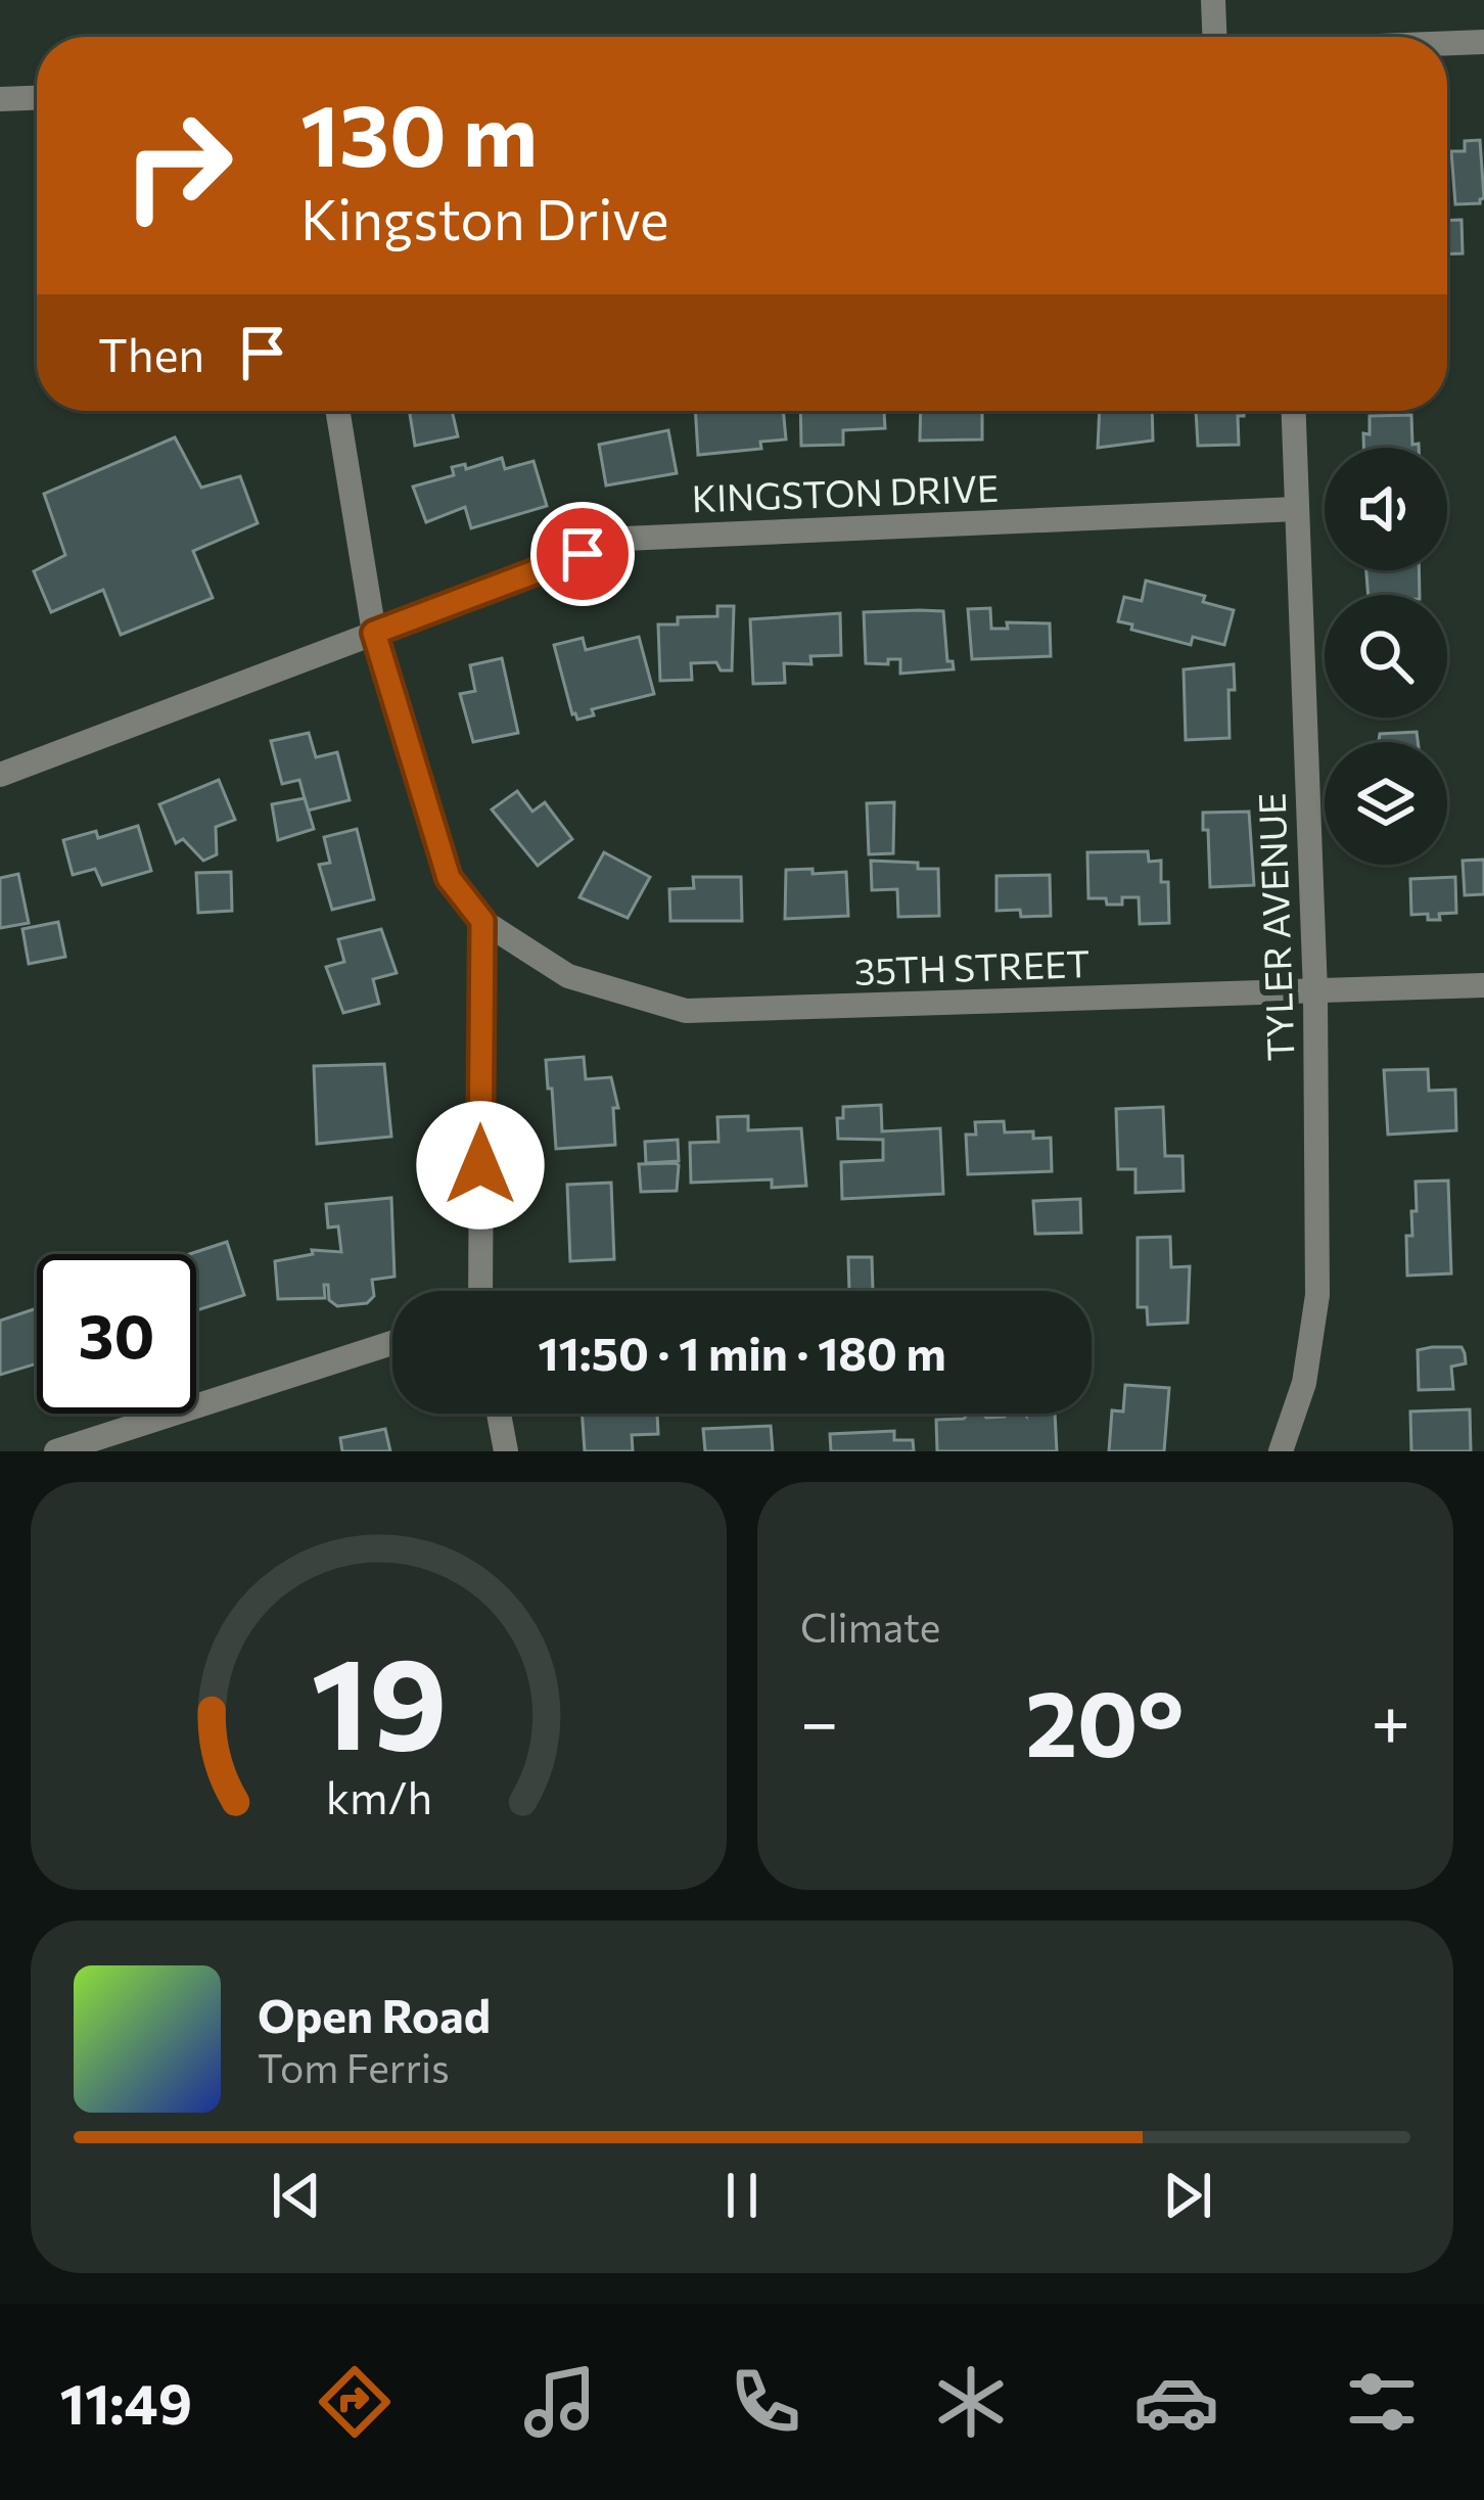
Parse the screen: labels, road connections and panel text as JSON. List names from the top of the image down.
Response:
{
  "streets": {
    "street": ["KINGSTON DRIVE", "TYLER AVENUE", "35TH STREET"]
  },
  "crossings": [
    ["KINGSTON DRIVE", "TYLER AVENUE"],
    ["TYLER AVENUE", "35TH STREET"]
  ],
  "page": {
    "turn": ["130 m", "Kingston Drive"],
    "then": "Then",
    "limit": "30",
    "trip": "11:50 · 1 min · 180 m",
    "tile": "Climate",
    "heat": ["−", "20°", "+"],
    "song": ["Open Road", "Tom Ferris"],
    "tabs": "11:49",
    "gauge": ["19", "km/h"]
  }
}
